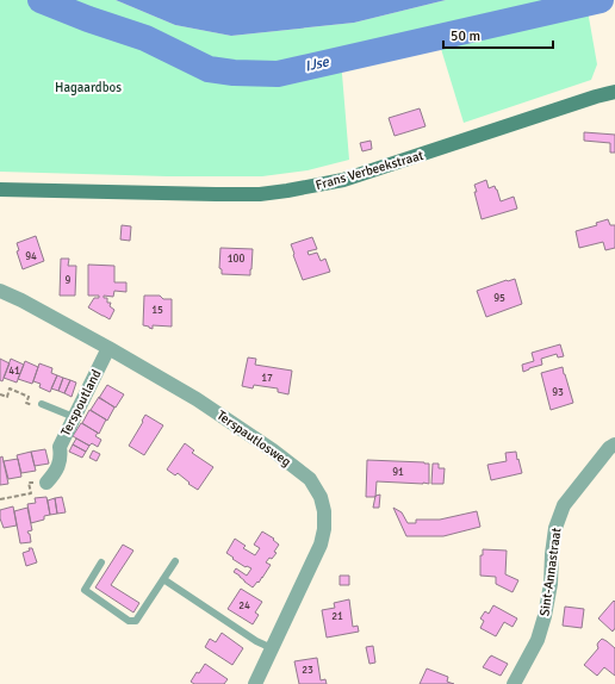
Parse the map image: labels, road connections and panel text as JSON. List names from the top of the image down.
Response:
{
  "streets": {
    "main road": ["Frans Verbeekstraat"],
    "street": ["Terspoutland", "Terspautlosweg", "Sint-Annastraat"]
  },
  "crossings": [
    ["Terspoutland", "Terspautlosweg"]
  ],
  "water": ["IJse"],
  "parks": ["Hagaardbos"],
  "house_numbers": [
    "94",
    "100",
    "9",
    "95",
    "15",
    "41",
    "17",
    "93",
    "91",
    "24",
    "21",
    "23"
  ],
  "scale_bar": "50 m"
}
